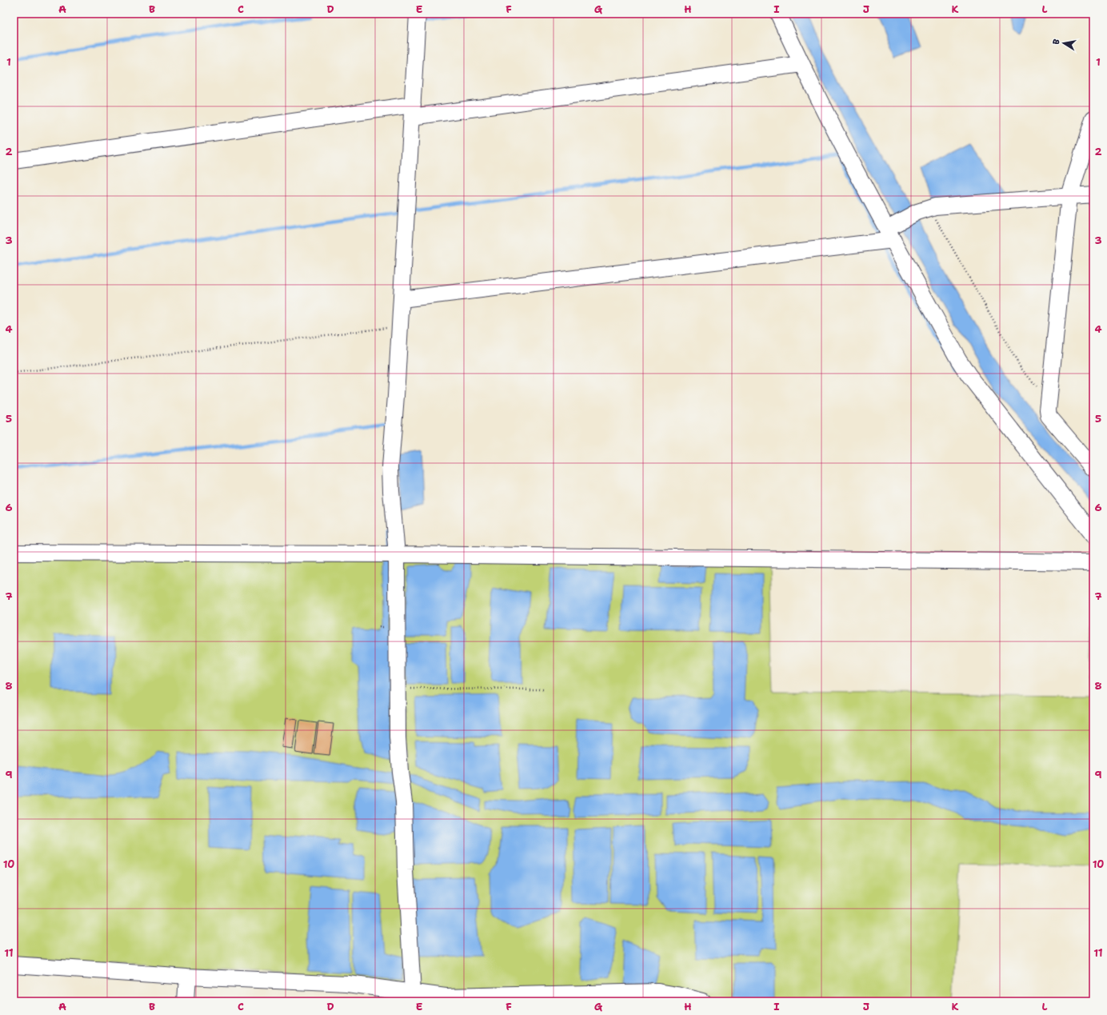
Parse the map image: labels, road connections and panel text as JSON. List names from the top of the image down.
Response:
{
  "north": "left",
  "grid": {
    "columns": [
      "A",
      "B",
      "C",
      "D",
      "E",
      "F",
      "G",
      "H",
      "I",
      "J",
      "K",
      "L"
    ],
    "rows": [
      "1",
      "2",
      "3",
      "4",
      "5",
      "6",
      "7",
      "8",
      "9",
      "10",
      "11"
    ]
  }
}
